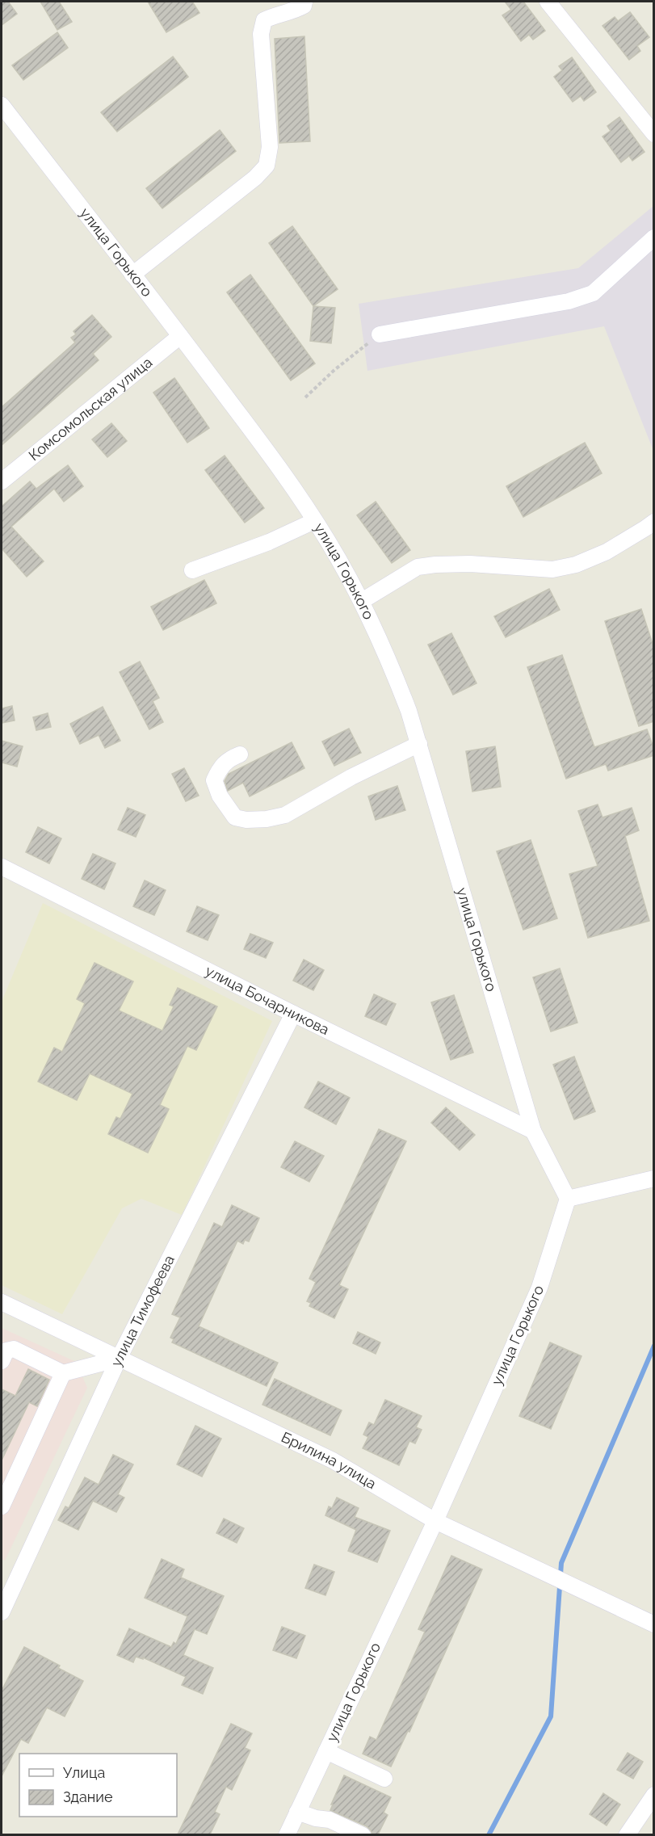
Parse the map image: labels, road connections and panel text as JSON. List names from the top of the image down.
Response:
{
  "streets": {
    "street": [
      "улица Горького",
      "Комсомольская улица",
      "улица Бочарникова",
      "улица Тимофеева",
      "Брилина улица"
    ]
  },
  "crossings": [
    ["улица Горького", "Комсомольская улица"],
    ["улица Горького", "улица Бочарникова"],
    ["улица Горького", "Брилина улица"],
    ["улица Бочарникова", "улица Тимофеева"],
    ["улица Тимофеева", "Брилина улица"]
  ],
  "legend": ["Улица", "Здание"]
}
